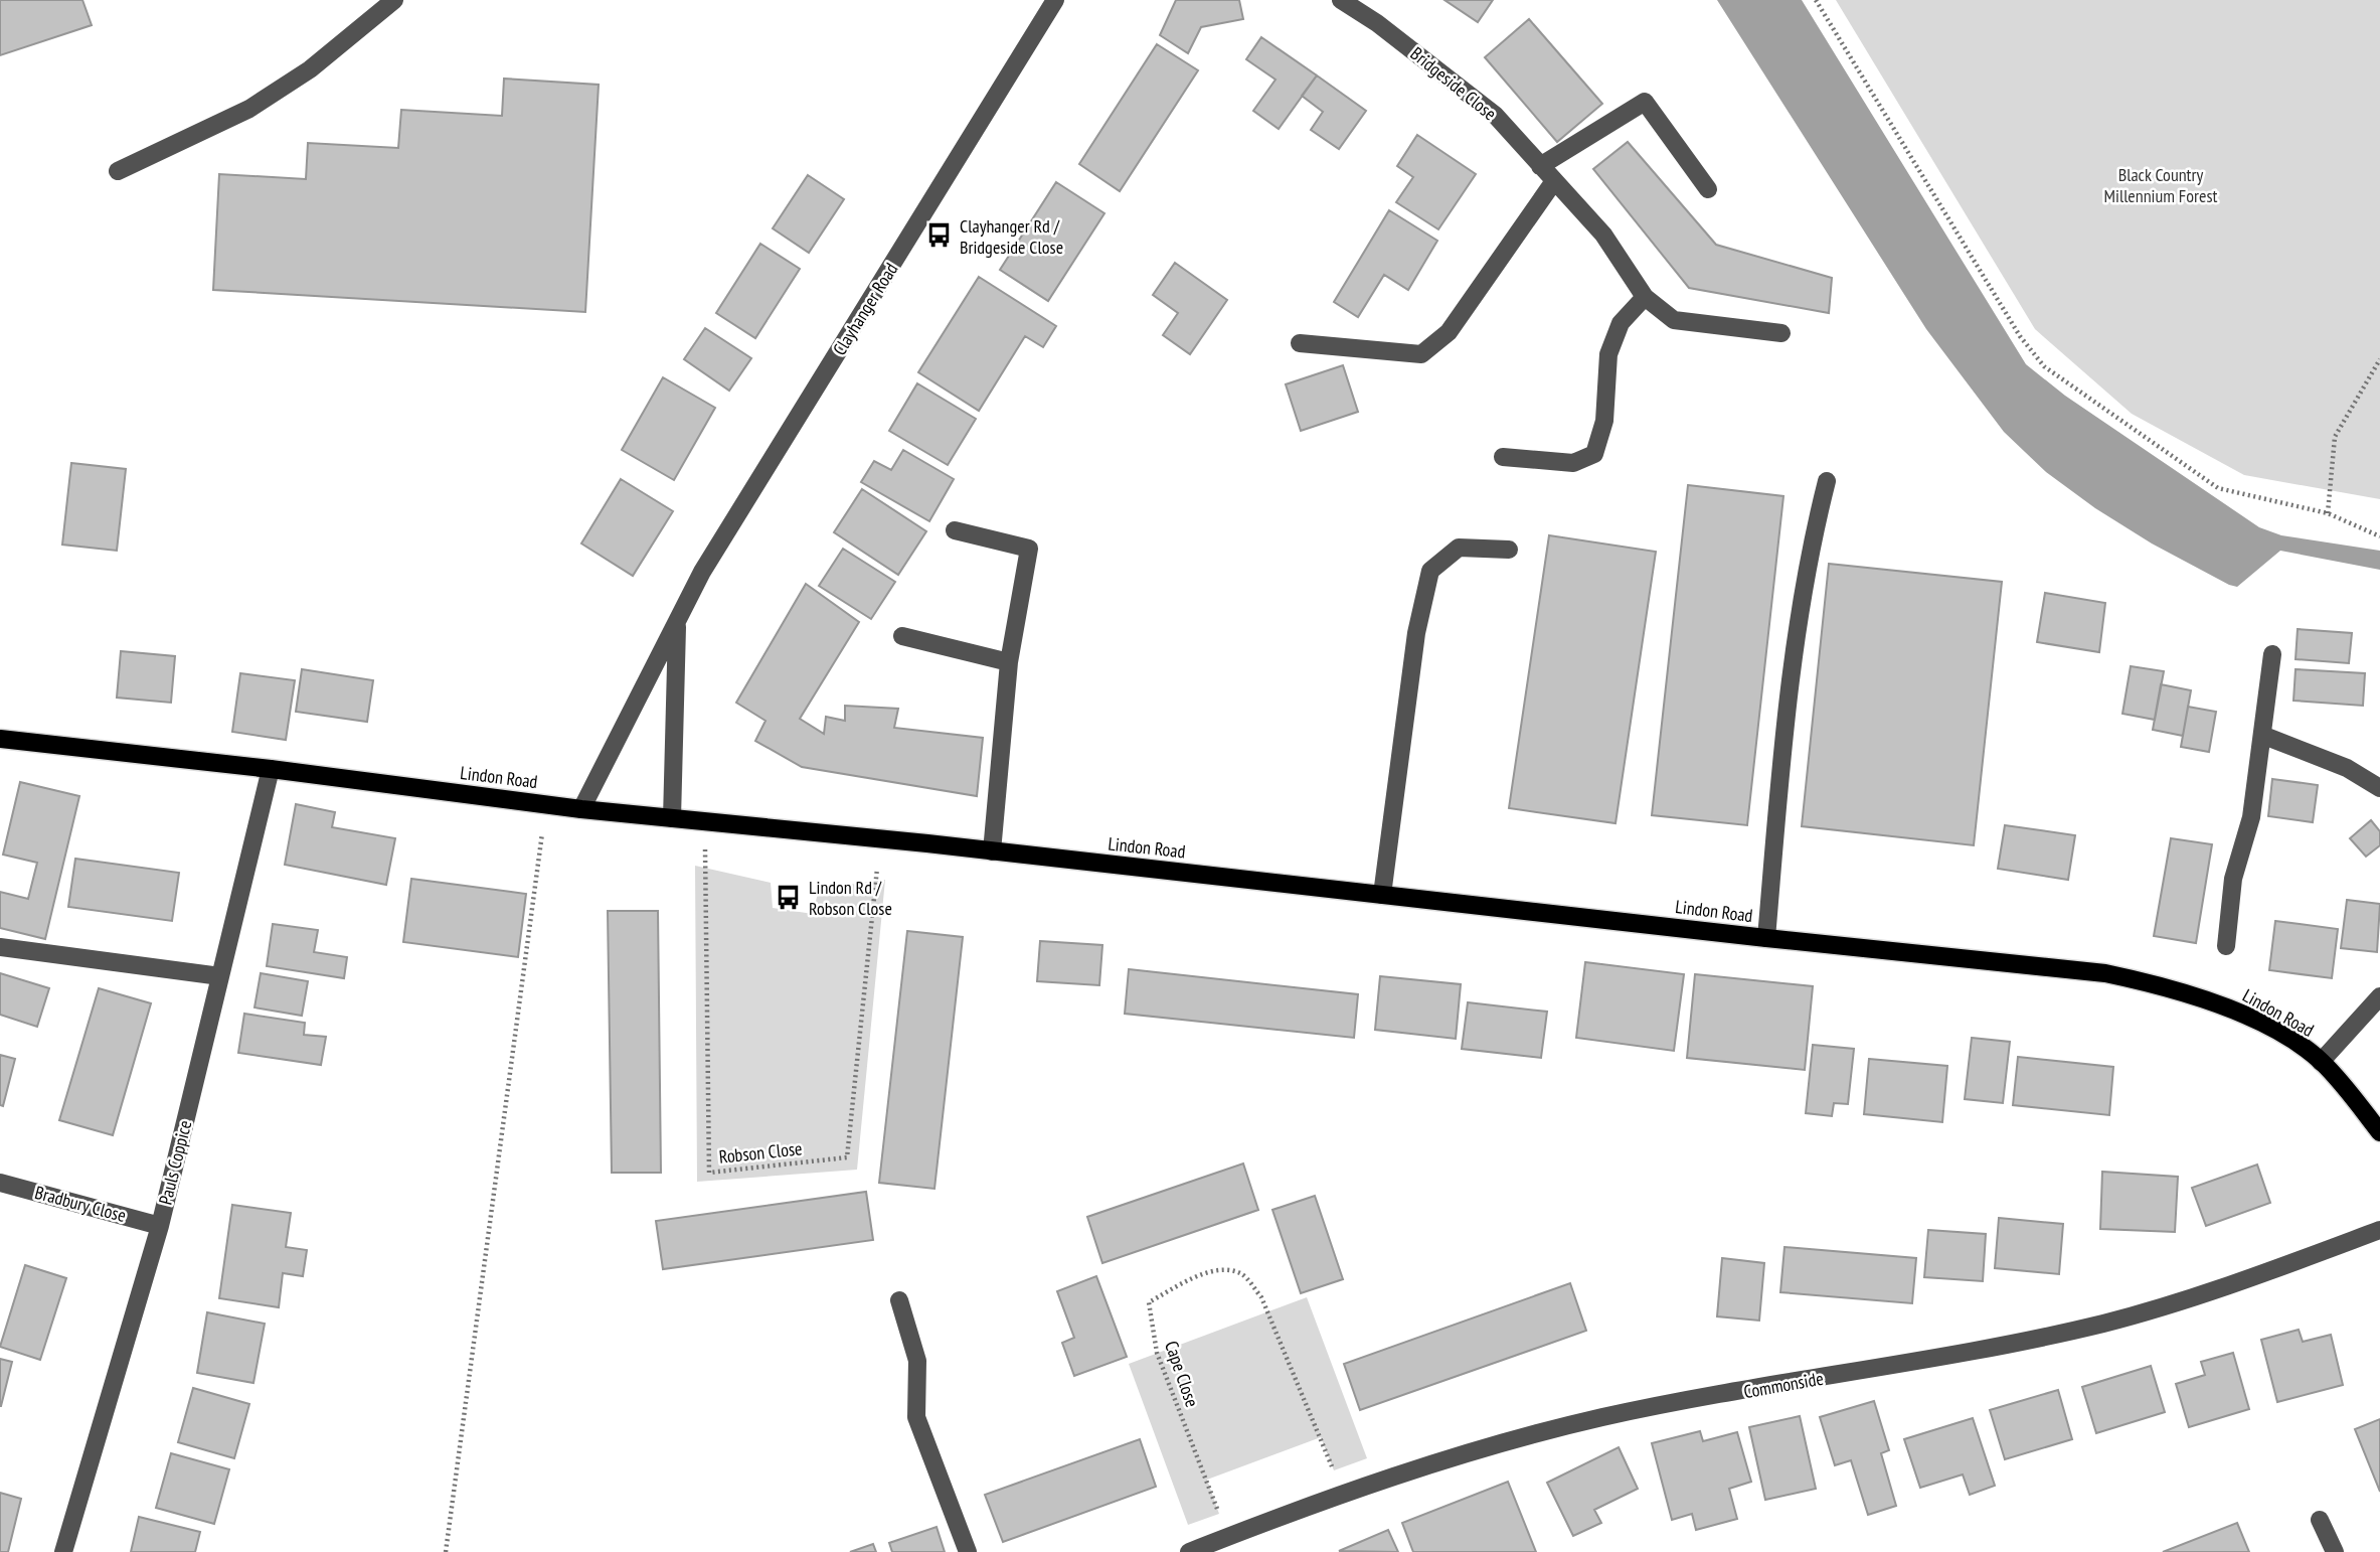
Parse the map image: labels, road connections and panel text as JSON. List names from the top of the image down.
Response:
{
  "streets": {
    "main road": ["Lindon Road"],
    "street": [
      "Bridgeside Close",
      "Clayhanger Road",
      "Pauls Coppice",
      "Bradbury Close",
      "Commonside"
    ],
    "path": ["Robson Close", "Cape Close"]
  },
  "crossings": [
    ["Clayhanger Road", "Lindon Road"],
    ["Lindon Road", "Robson Close"],
    ["Lindon Road", "Pauls Coppice"],
    ["Pauls Coppice", "Bradbury Close"],
    ["Cape Close", "Commonside"]
  ],
  "parks": ["Black Country Millennium Forest"],
  "places": {
    "bus stop": ["Clayhanger Rd / Bridgeside Close", "Lindon Rd / Robson Close"]
  }
}
